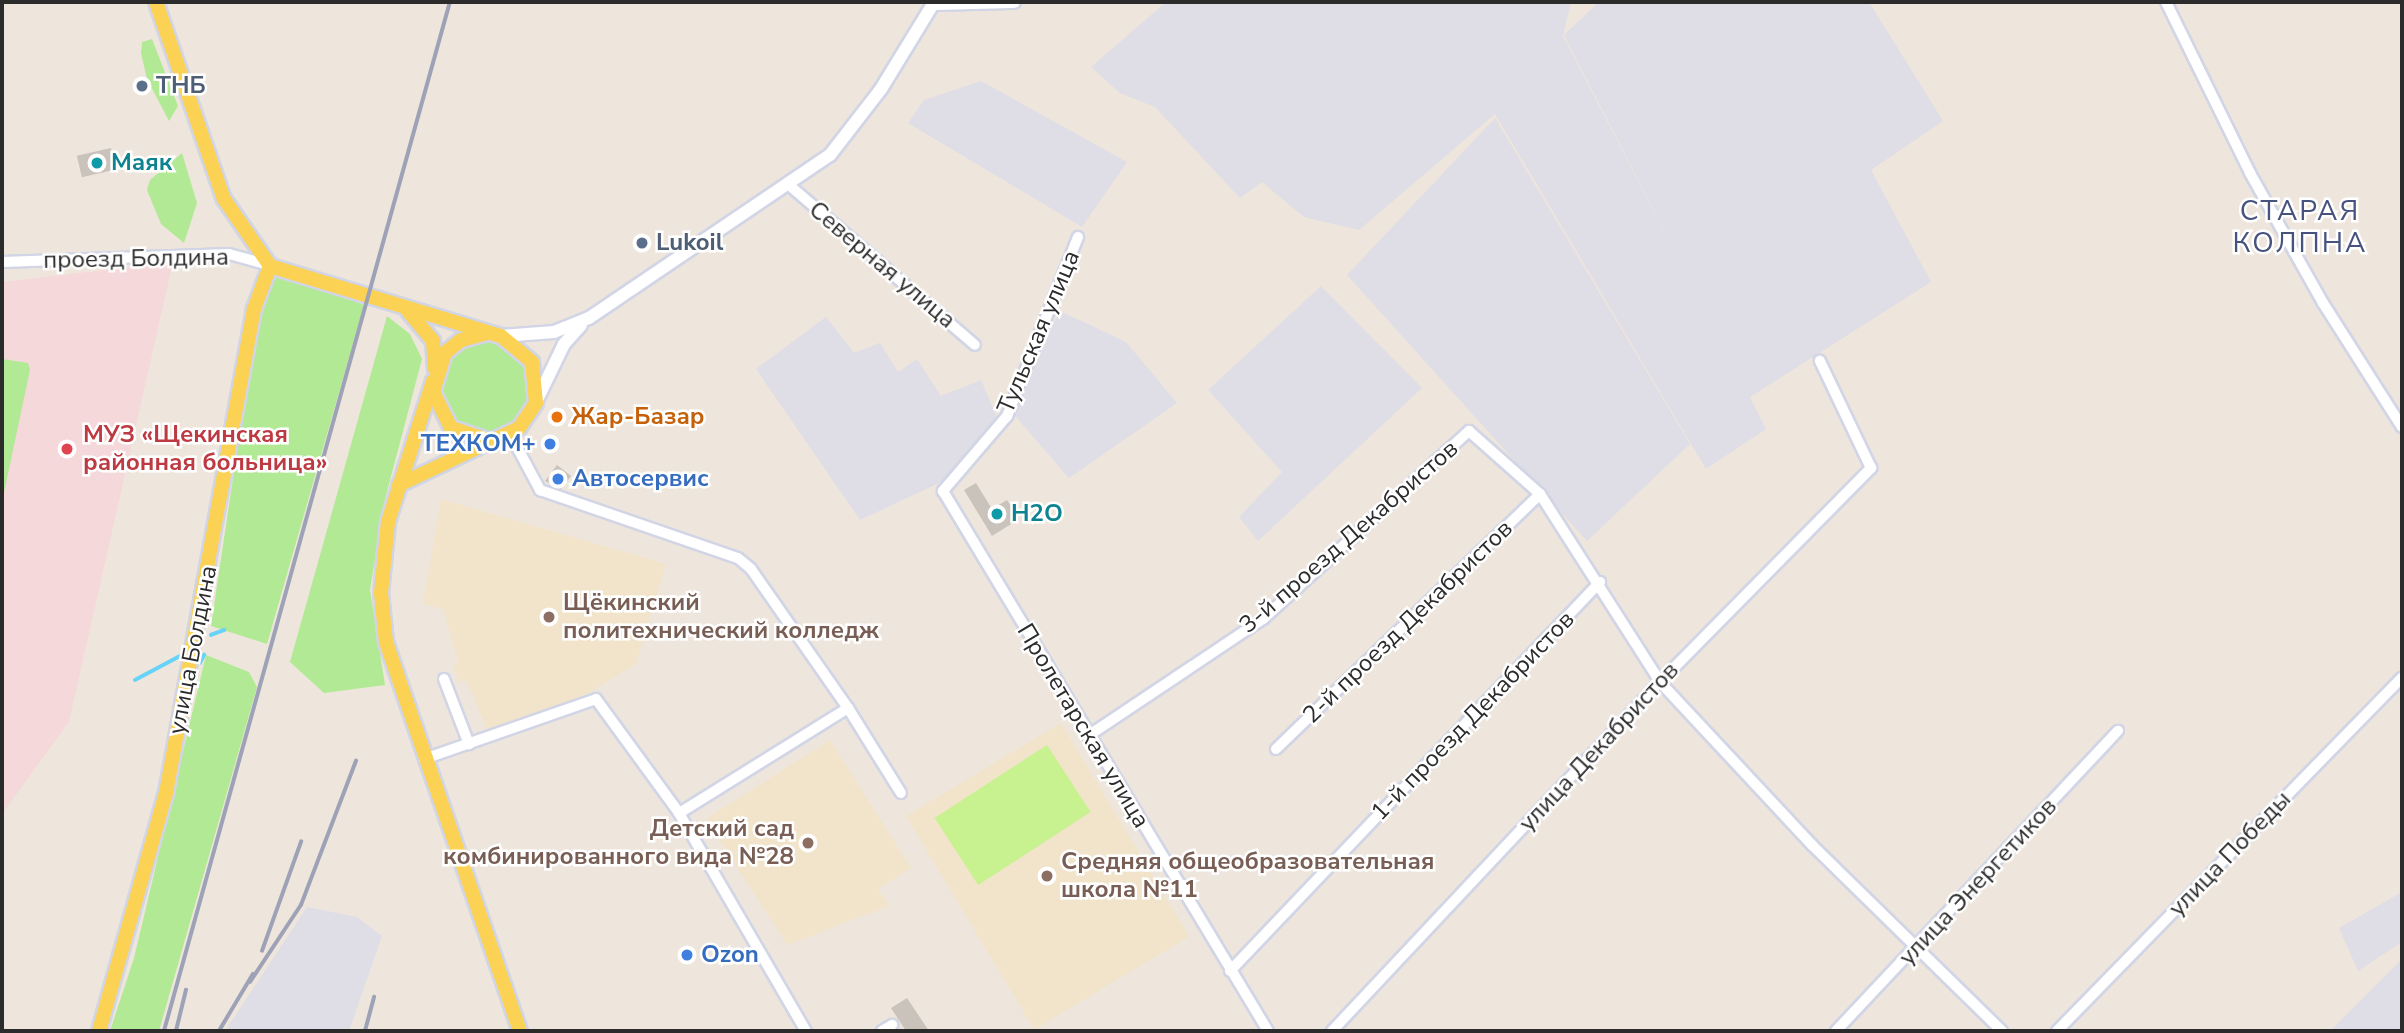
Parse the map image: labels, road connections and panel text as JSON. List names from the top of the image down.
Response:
{
  "streets": {
    "main road": ["улица Болдина"],
    "street": [
      "проезд Болдина",
      "Северная улица",
      "Тульская улица",
      "3-й проезд Декабристов",
      "2-й проезд Декабристов",
      "1-й проезд Декабристов",
      "Пролетарская улица",
      "улица Декабристов",
      "улица Победы",
      "улица Энергетиков"
    ]
  },
  "crossings": [
    ["проезд Болдина", "улица Болдина"],
    ["Тульская улица", "Пролетарская улица"],
    ["3-й проезд Декабристов", "2-й проезд Декабристов"],
    ["3-й проезд Декабристов", "Пролетарская улица"],
    ["1-й проезд Декабристов", "Пролетарская улица"]
  ],
  "districts": ["СТАРАЯ КОЛПНА"],
  "places": [
    "ТНБ",
    "Маяк",
    "Lukoil",
    "Жар-Базар",
    "ТЕХКОМ+",
    "МУЗ «Щекинская районная больница»",
    "Автосервис",
    "Н2О",
    "Щёкинский политехнический колледж",
    "Детский сад комбинированного вида №28",
    "Средняя общеобразовательная школа №11",
    "Ozon"
  ]
}
